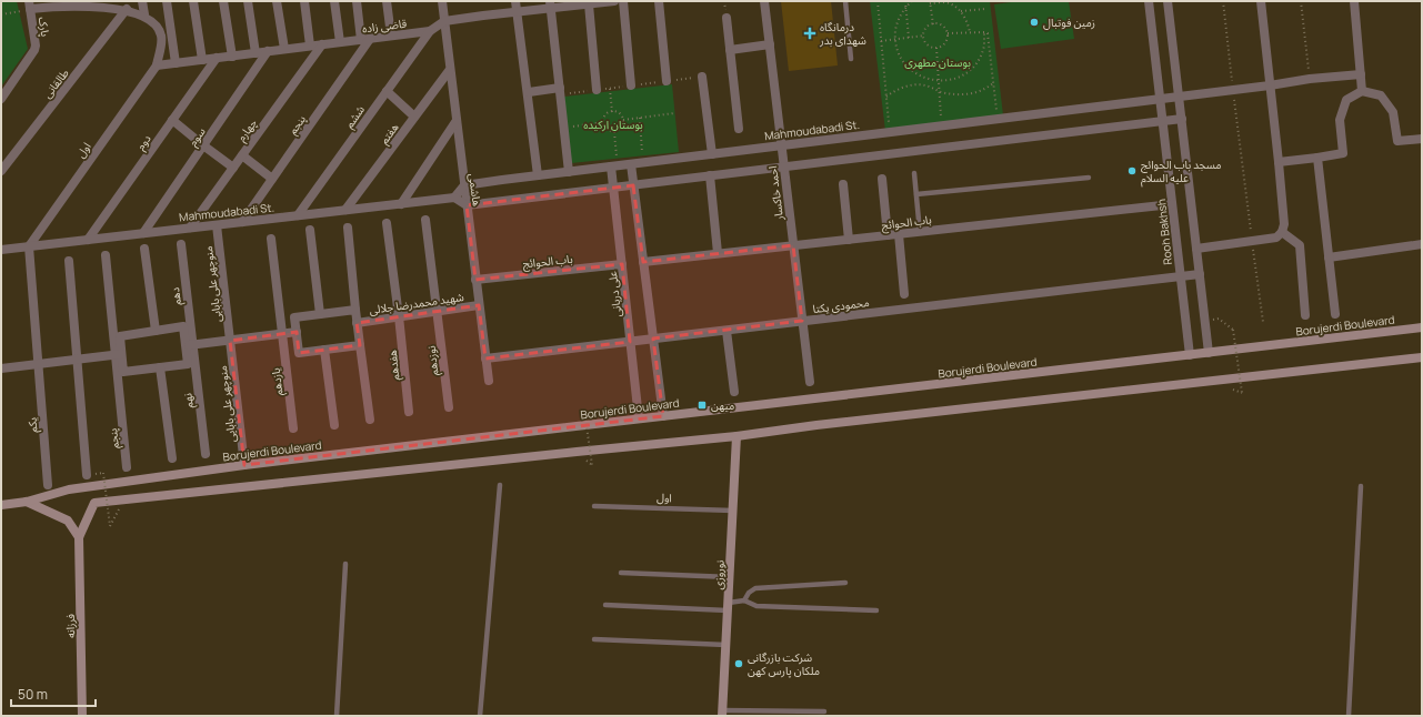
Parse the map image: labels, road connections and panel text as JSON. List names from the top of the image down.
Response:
{
  "streets": {
    "main road": ["Borujerdi Boulevard", "نوروزی", "فرزانه"],
    "street": [
      "قاضی زاده",
      "پارک",
      "طالقانی",
      "ششم",
      "پنجم",
      "چهارم",
      "Mahmoudabadi St.",
      "هفتم",
      "سوم",
      "دوم",
      "اول",
      "هاشمی",
      "احمد خاکسار",
      "باب الحوائج",
      "Rooh Bakhsh",
      "منوچهر علی بابابی",
      "علی دریانی",
      "دهم",
      "شهید محمدرضا جلالی",
      "محمودی یکتا",
      "نوزدهم",
      "هفدهم",
      "یازدهم",
      "نهم",
      "منوچهر علی بابایی",
      "یکم"
    ]
  },
  "crossings": [
    ["قاضی زاده", "ششم"],
    ["قاضی زاده", "پنجم"],
    ["قاضی زاده", "چهارم"],
    ["قاضی زاده", "سوم"],
    ["قاضی زاده", "دوم"],
    ["قاضی زاده", "اول"],
    ["قاضی زاده", "هاشمی"],
    ["ششم", "Mahmoudabadi St."],
    ["پنجم", "Mahmoudabadi St."],
    ["چهارم", "Mahmoudabadi St."],
    ["Mahmoudabadi St.", "هفتم"],
    ["Mahmoudabadi St.", "سوم"],
    ["Mahmoudabadi St.", "دوم"],
    ["Mahmoudabadi St.", "اول"],
    ["Mahmoudabadi St.", "هاشمی"],
    ["Mahmoudabadi St.", "احمد خاکسار"],
    ["Mahmoudabadi St.", "Rooh Bakhsh"],
    ["Mahmoudabadi St.", "منوچهر علی بابابی"],
    ["Mahmoudabadi St.", "علی دریانی"],
    ["هفتم", "هاشمی"],
    ["اول", "نوروزی"],
    ["هاشمی", "باب الحوائج"],
    ["هاشمی", "شهید محمدرضا جلالی"],
    ["هاشمی", "محمودی یکتا"],
    ["احمد خاکسار", "باب الحوائج"],
    ["احمد خاکسار", "محمودی یکتا"],
    ["باب الحوائج", "Rooh Bakhsh"],
    ["باب الحوائج", "علی دریانی"],
    ["Rooh Bakhsh", "محمودی یکتا"],
    ["Rooh Bakhsh", "Borujerdi Boulevard"],
    ["منوچهر علی بابابی", "منوچهر علی بابایی"],
    ["علی دریانی", "محمودی یکتا"],
    ["علی دریانی", "Borujerdi Boulevard"],
    ["دهم", "نهم"],
    ["شهید محمدرضا جلالی", "نوزدهم"],
    ["شهید محمدرضا جلالی", "هفدهم"],
    ["Borujerdi Boulevard", "منوچهر علی بابایی"]
  ],
  "parks": ["بوستان مطهری", "بوستان ارکیده"],
  "places": {
    "other": ["زمین فوتبال", "مسجد باب الحوائج علیه السلام", "شرکت بازرگانی ملکان پارس کهن"],
    "health": ["درمانگاه شهدای بدر"],
    "transit": ["میهن"]
  },
  "scale_bar": "50 m"
}
